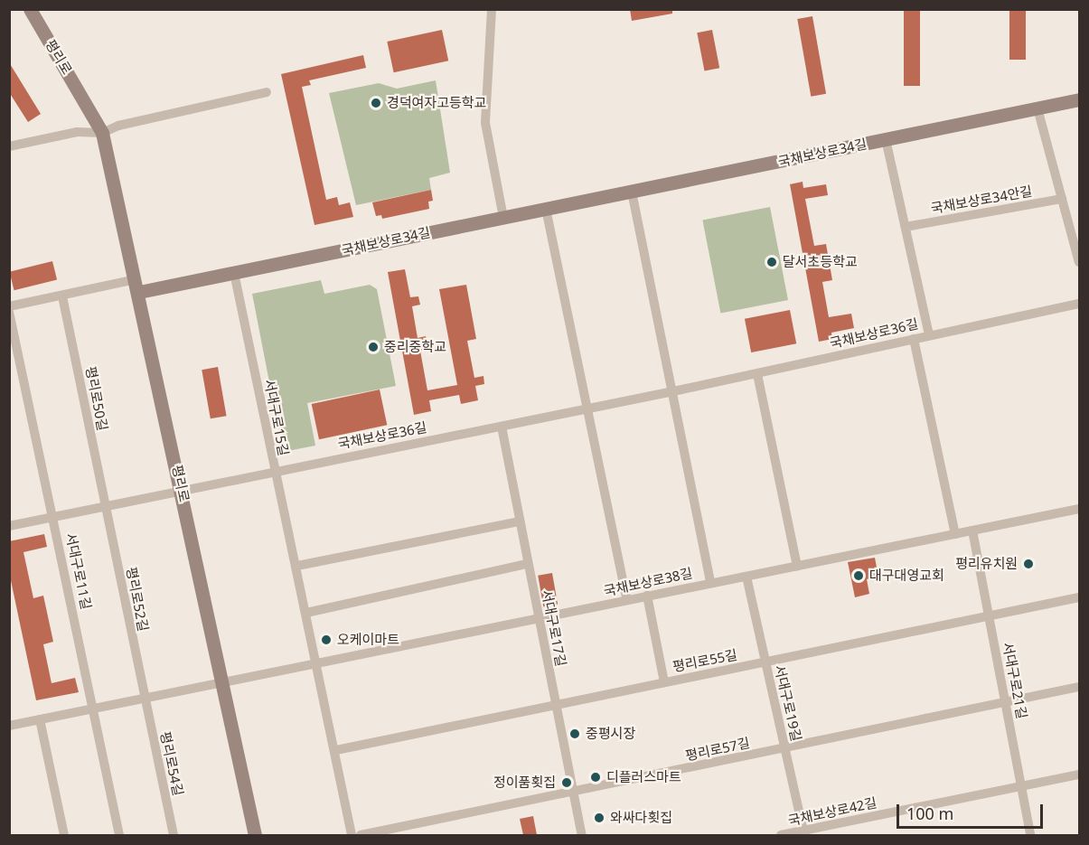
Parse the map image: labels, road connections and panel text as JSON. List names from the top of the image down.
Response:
{
  "streets": {
    "main road": ["평리로", "국채보상로34길"],
    "street": [
      "국채보상로34안길",
      "국채보상로36길",
      "평리로50길",
      "서대구로15길",
      "서대구로11길",
      "국채보상로38길",
      "평리로52길",
      "서대구로17길",
      "평리로55길",
      "서대구로21길",
      "서대구로19길",
      "평리로57길",
      "평리로54길",
      "국채보상로42길"
    ]
  },
  "crossings": [
    ["평리로", "국채보상로34길"],
    ["평리로", "국채보상로36길"],
    ["평리로", "국채보상로38길"],
    ["국채보상로34길", "국채보상로34안길"],
    ["국채보상로34길", "국채보상로36길"],
    ["국채보상로34길", "서대구로15길"],
    ["국채보상로36길", "서대구로15길"],
    ["국채보상로36길", "서대구로17길"],
    ["평리로50길", "평리로52길"],
    ["서대구로15길", "국채보상로38길"],
    ["서대구로15길", "평리로55길"],
    ["국채보상로38길", "서대구로17길"],
    ["국채보상로38길", "서대구로21길"],
    ["국채보상로38길", "서대구로19길"],
    ["평리로52길", "평리로54길"],
    ["서대구로17길", "평리로55길"],
    ["서대구로17길", "평리로57길"],
    ["평리로55길", "서대구로21길"],
    ["평리로55길", "서대구로19길"],
    ["서대구로21길", "평리로57길"],
    ["서대구로21길", "국채보상로42길"],
    ["서대구로19길", "평리로57길"],
    ["서대구로19길", "국채보상로42길"]
  ],
  "places": [
    "경덕여자고등학교",
    "달서초등학교",
    "중리중학교",
    "평리유치원",
    "대구대영교회",
    "오케이마트",
    "중평시장",
    "디플러스마트",
    "정이품횟집",
    "와싸다횟집"
  ],
  "scale_bar": "100 m"
}
